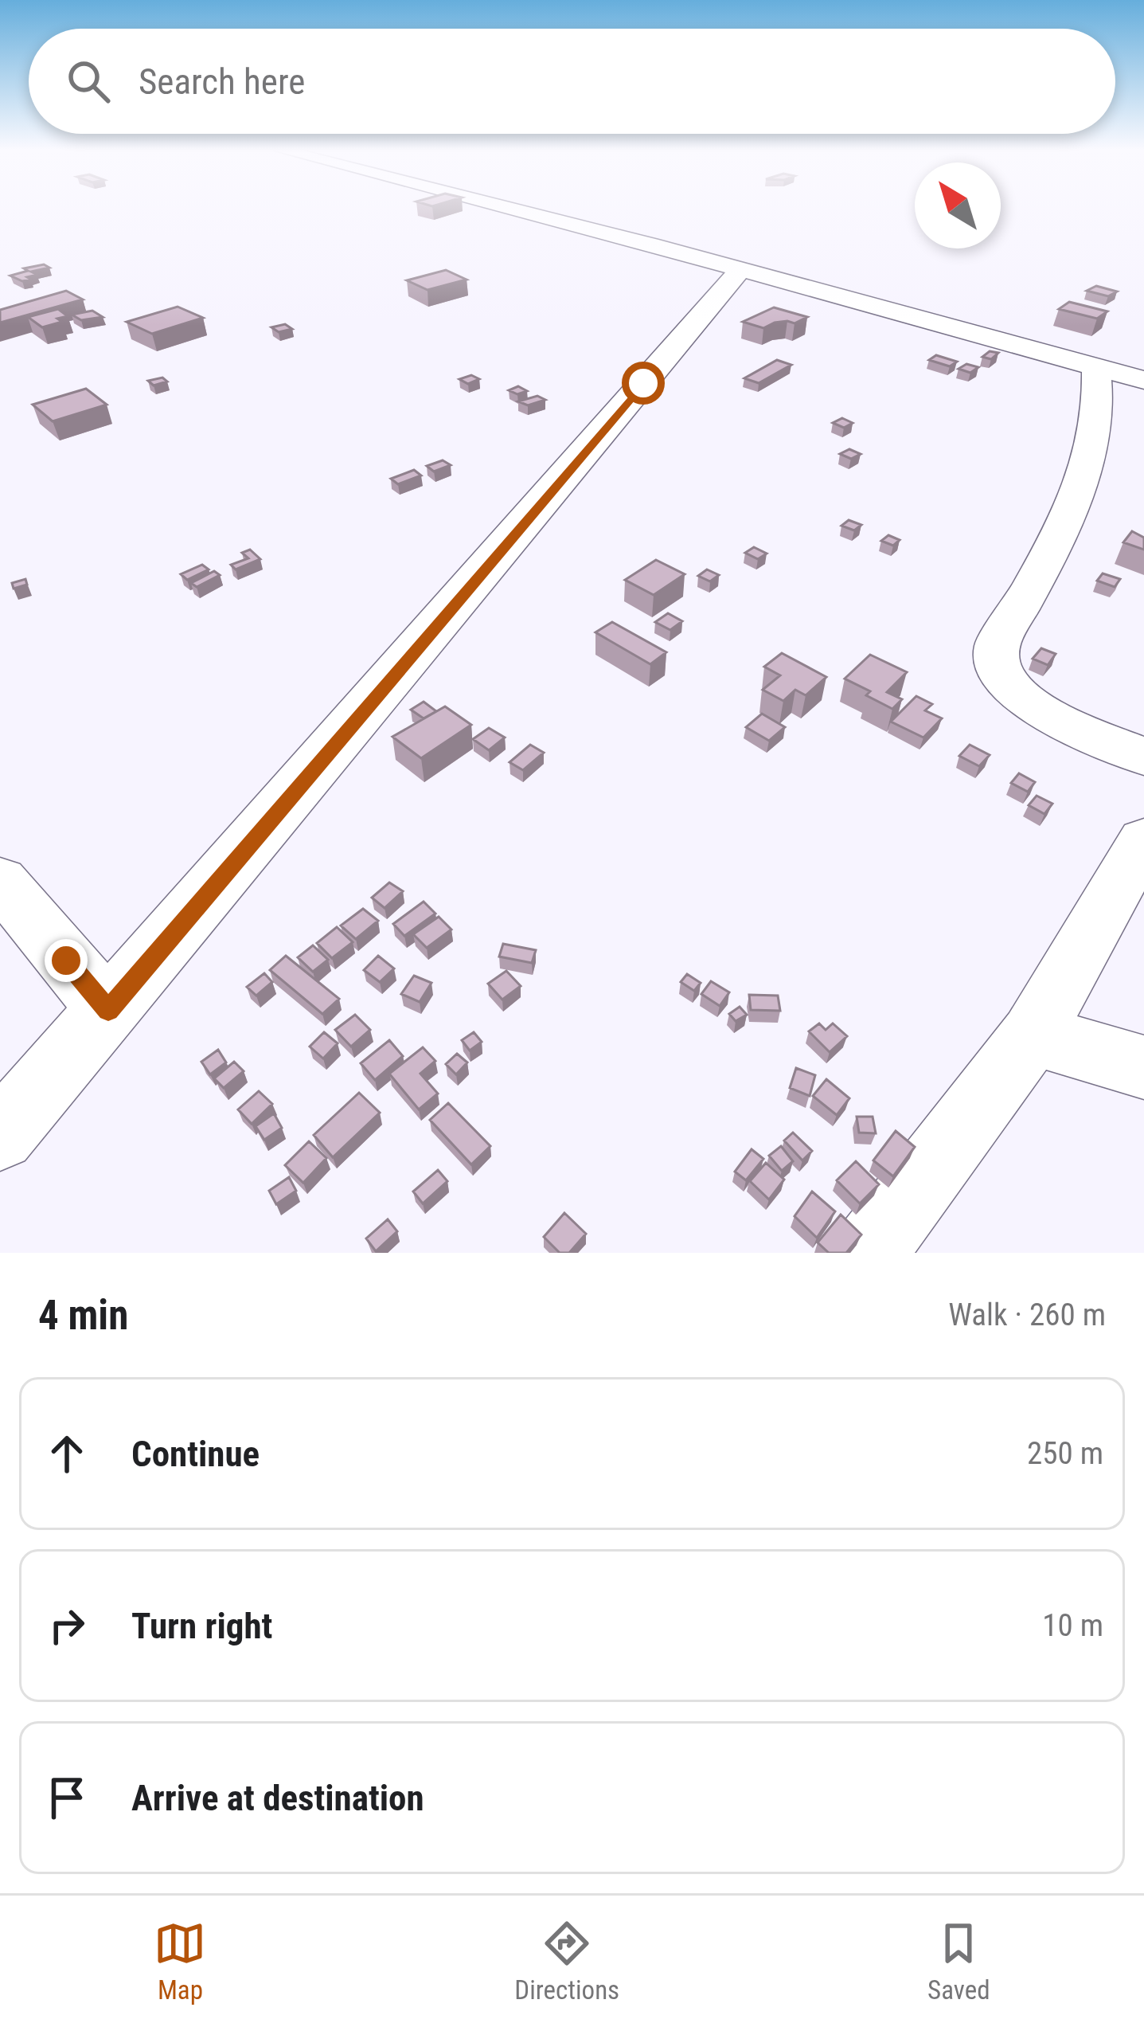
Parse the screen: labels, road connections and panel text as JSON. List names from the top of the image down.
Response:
{
  "north": "top left",
  "page": {
    "search": "Search here",
    "heading": ["4 min", "Walk · 260 m"],
    "list": [
      ["Continue", "250 m"],
      ["Turn right", "10 m"],
      "Arrive at destination"
    ],
    "nav": ["Map", "Directions", "Saved"]
  }
}
